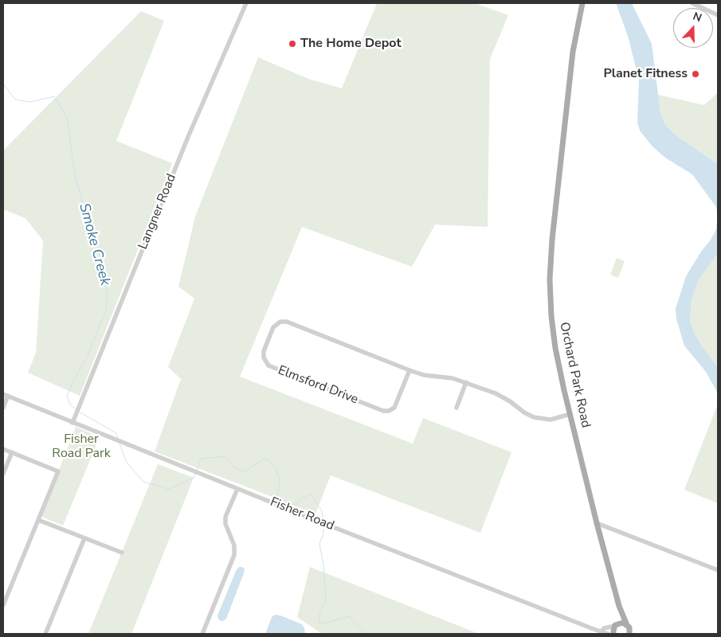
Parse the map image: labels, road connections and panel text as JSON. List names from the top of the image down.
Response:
{
  "streets": {
    "main road": ["Orchard Park Road"],
    "street": ["Langner Road", "Elmsford Drive", "Fisher Road"]
  },
  "crossings": [
    ["Langner Road", "Fisher Road"],
    ["Orchard Park Road", "Elmsford Drive"]
  ],
  "water": ["Smoke Creek"],
  "parks": ["Fisher Road Park"],
  "places": ["The Home Depot", "Planet Fitness"],
  "north": "top"
}
